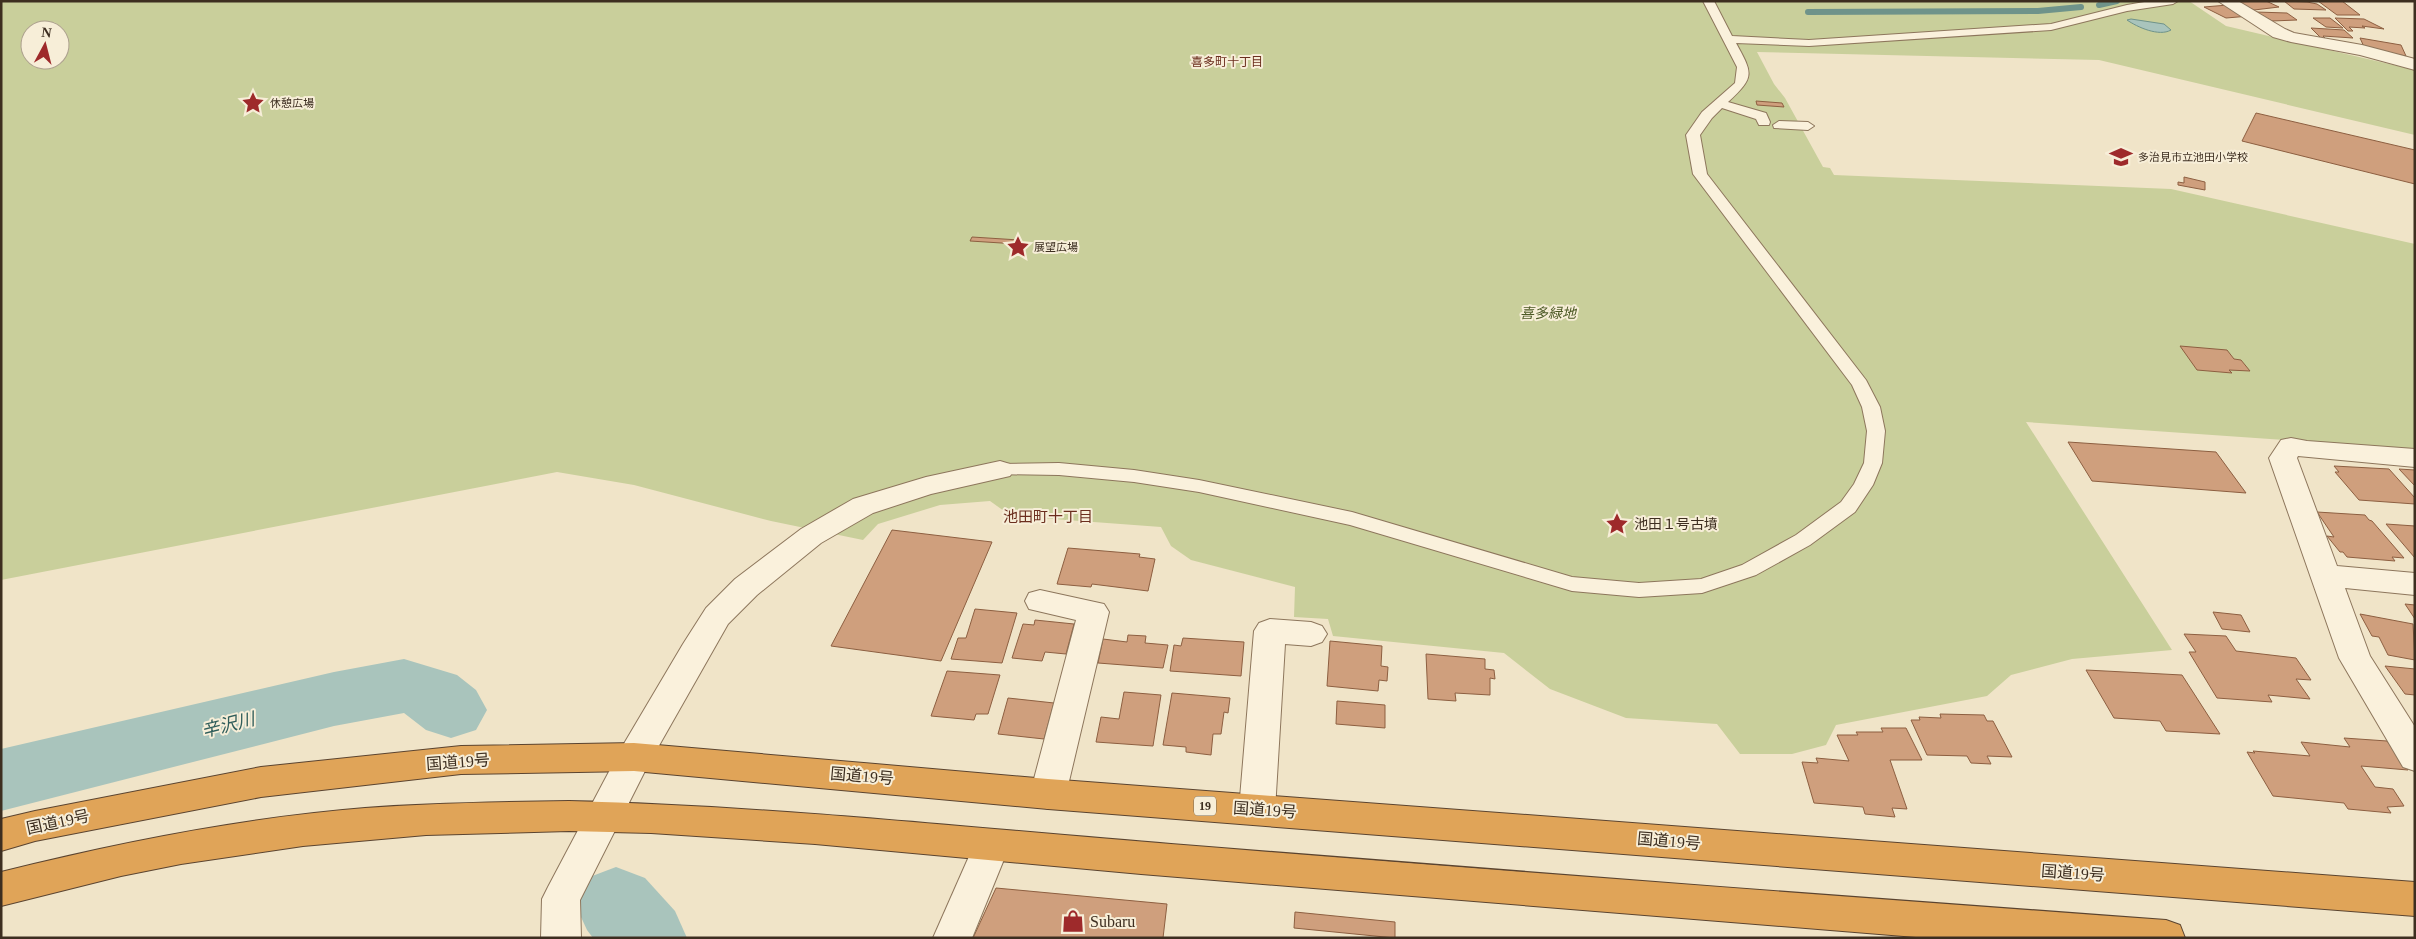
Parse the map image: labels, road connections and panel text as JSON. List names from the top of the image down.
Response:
{
  "streets": {
    "highway": ["国道19号", "19"]
  },
  "districts": ["喜多町十丁目", "池田町十丁目"],
  "water": ["辛沢川"],
  "parks": ["喜多緑地"],
  "places": {
    "place": ["休憩広場", "展望広場", "池田１号古墳"],
    "school or university": ["多治見市立池田小学校"],
    "shop": ["Subaru"]
  },
  "north": "top"
}
